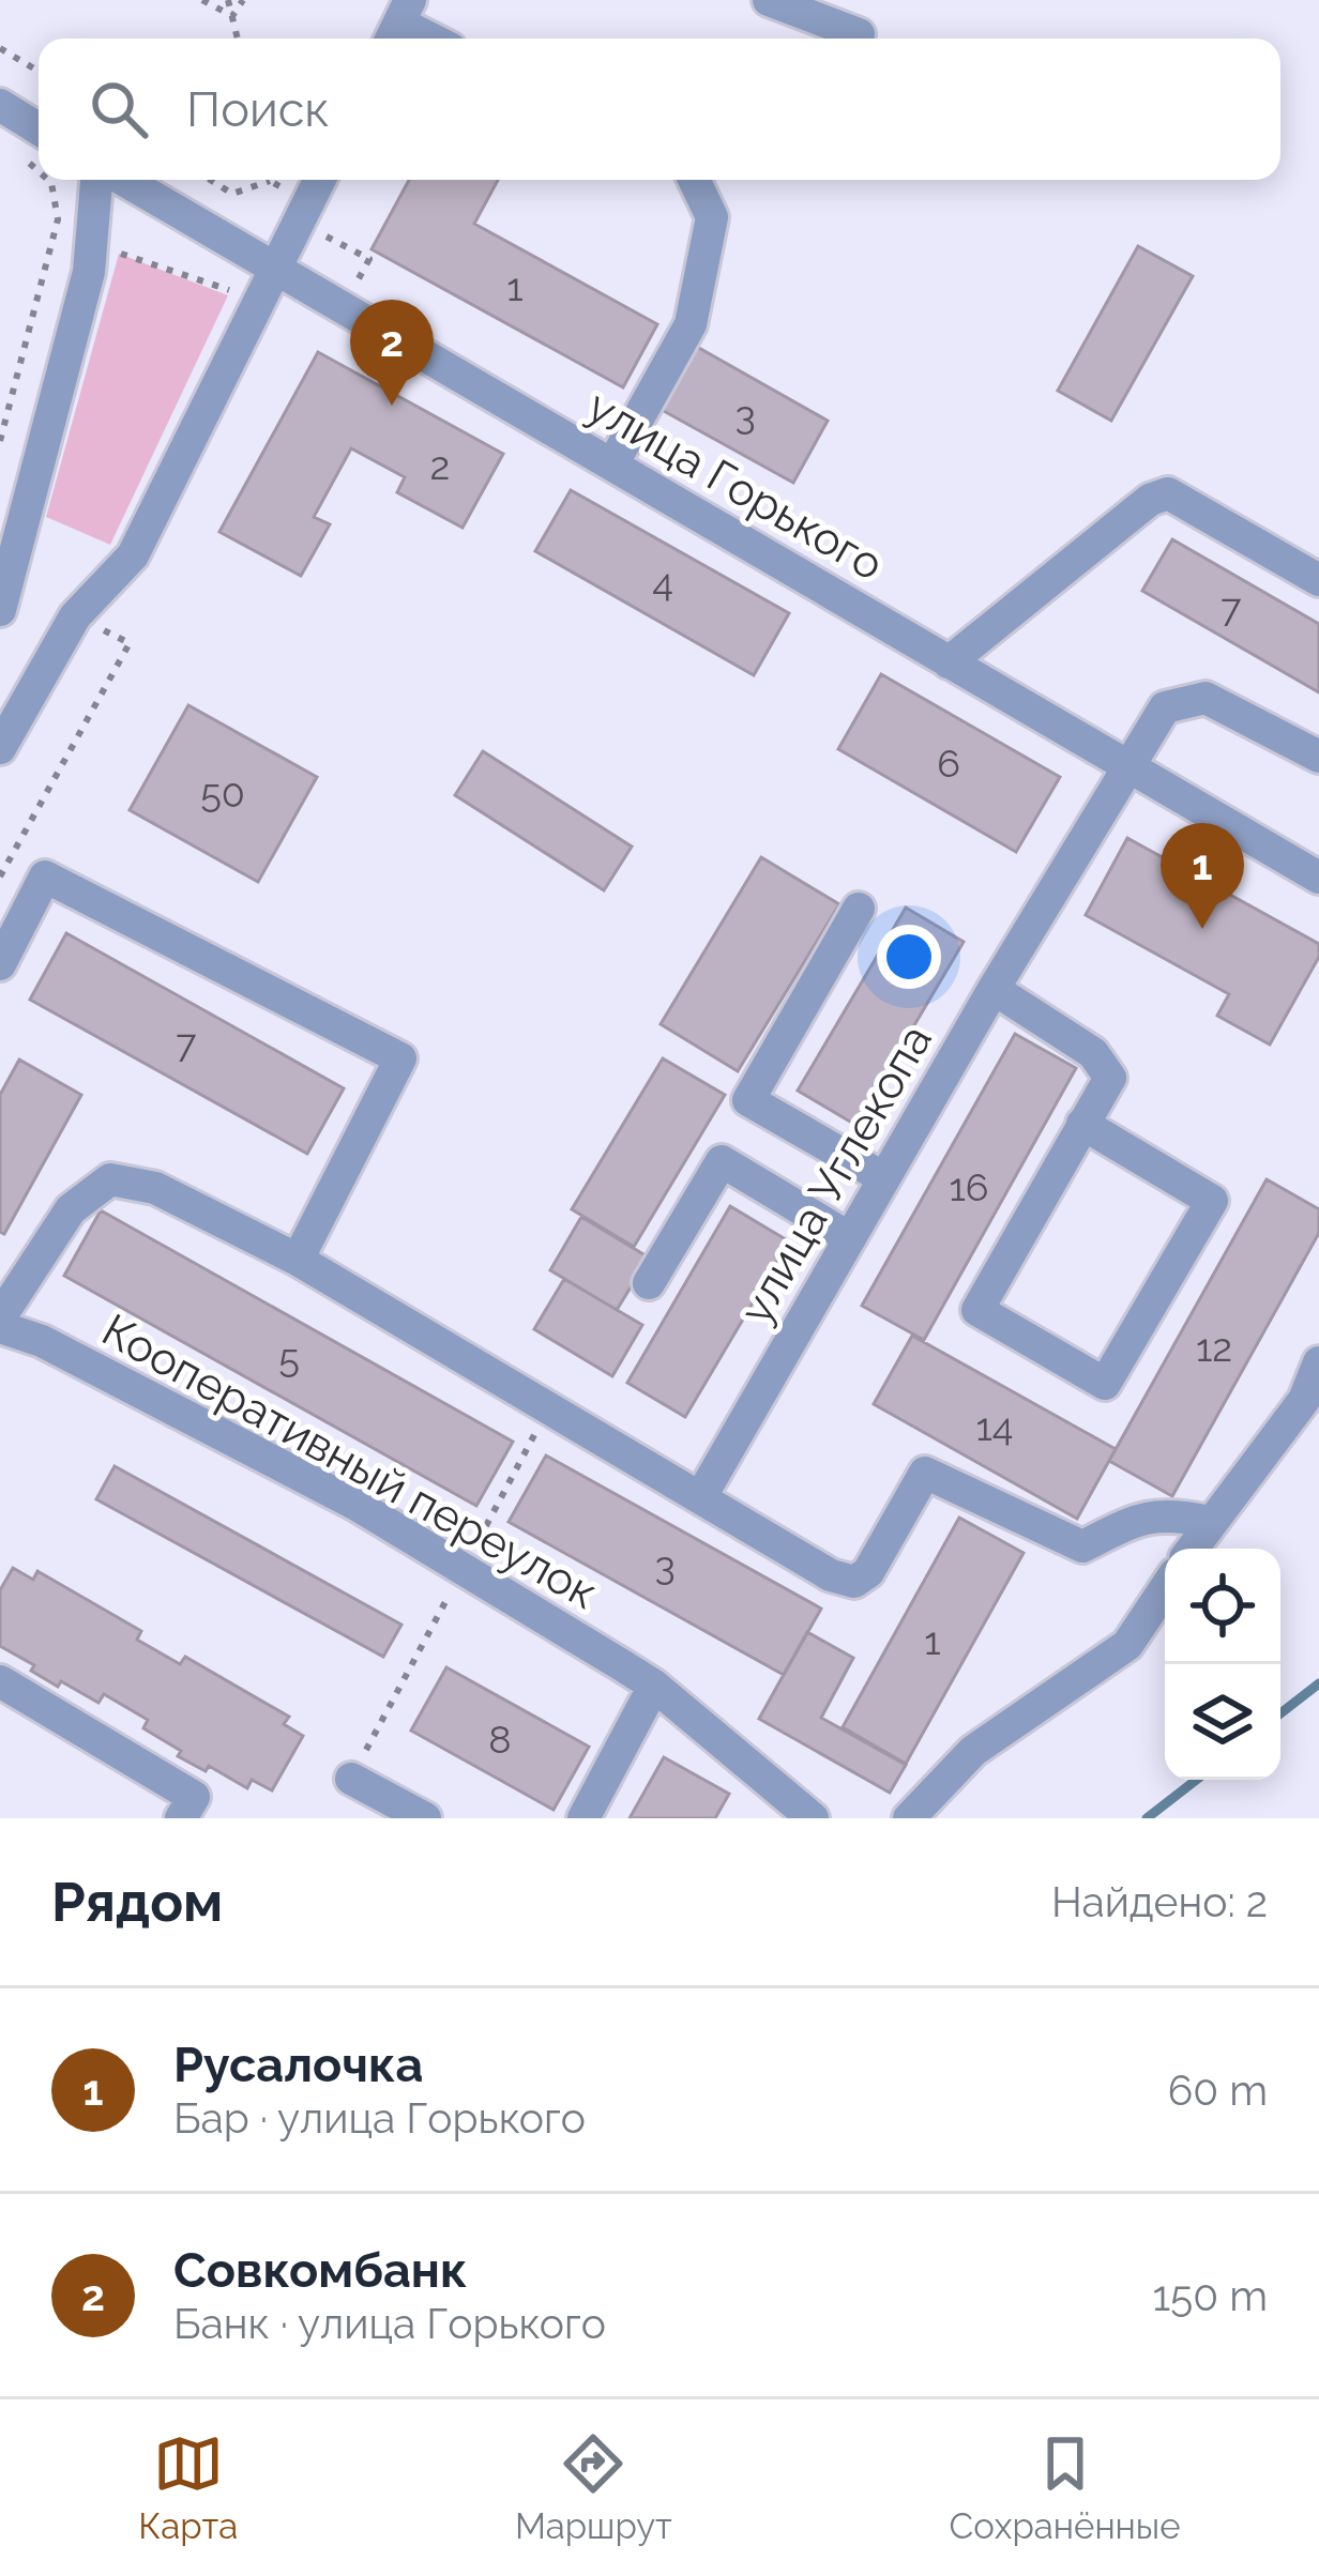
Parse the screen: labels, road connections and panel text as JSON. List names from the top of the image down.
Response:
{
  "streets": {
    "street": ["улица Горького", "улица Углекопа", "Кооперативный переулок"]
  },
  "crossings": [
    ["улица Горького", "улица Углекопа"]
  ],
  "house_numbers": [
    "1",
    "3",
    "2",
    "4",
    "7",
    "6",
    "50",
    "7",
    "16",
    "12",
    "5",
    "14",
    "3",
    "1",
    "8"
  ],
  "page": {
    "search": "Поиск",
    "pins": ["2", "1"],
    "heading": ["Рядом", "Найдено: 2"],
    "list": [
      {
        "mark": "1",
        "name": "Русалочка",
        "note": "Бар · улица Горького",
        "value": "60 m"
      },
      {
        "mark": "2",
        "name": "Совкомбанк",
        "note": "Банк · улица Горького",
        "value": "150 m"
      }
    ],
    "nav": ["Карта", "Маршрут", "Сохранённые"]
  }
}
